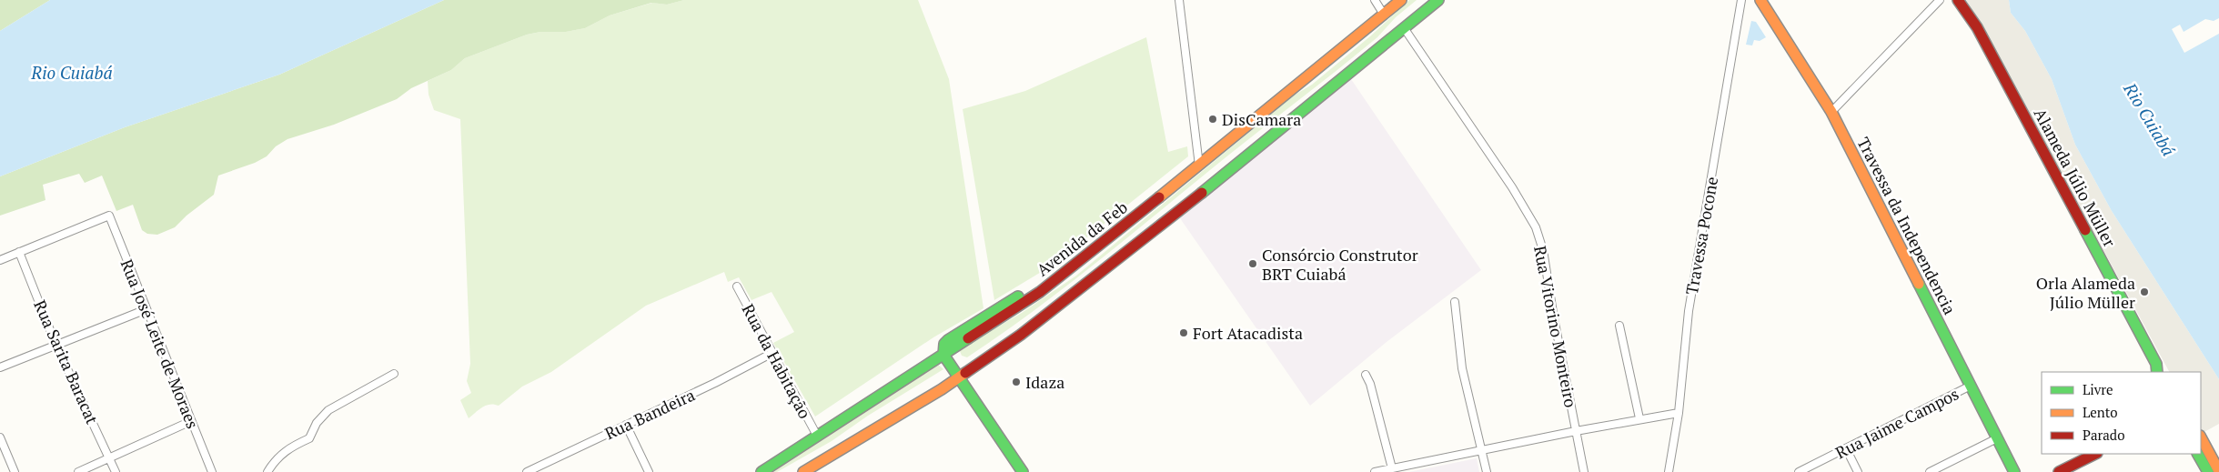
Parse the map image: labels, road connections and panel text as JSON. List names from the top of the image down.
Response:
{
  "streets": {
    "main road": ["Alameda Júlio Müller", "Travessa da Independencia", "Avenida da Feb"],
    "street": [
      "Travessa Pocone",
      "Rua Vitorino Monteiro",
      "Rua José Leite de Moraes",
      "Rua da Habitação",
      "Rua Sarita Baracat",
      "Rua Bandeira",
      "Rua Jaime Campos"
    ]
  },
  "crossings": [
    ["Travessa da Independencia", "Rua Jaime Campos"],
    ["Rua José Leite de Moraes", "Rua Sarita Baracat"],
    ["Rua da Habitação", "Rua Bandeira"]
  ],
  "water": ["Rio Cuiabá"],
  "places": [
    "DisCamara",
    "Consórcio Construtor BRT Cuiabá",
    "Orla Alameda Júlio Müller",
    "Fort Atacadista",
    "Idaza"
  ],
  "legend": ["Livre", "Lento", "Parado"]
}
